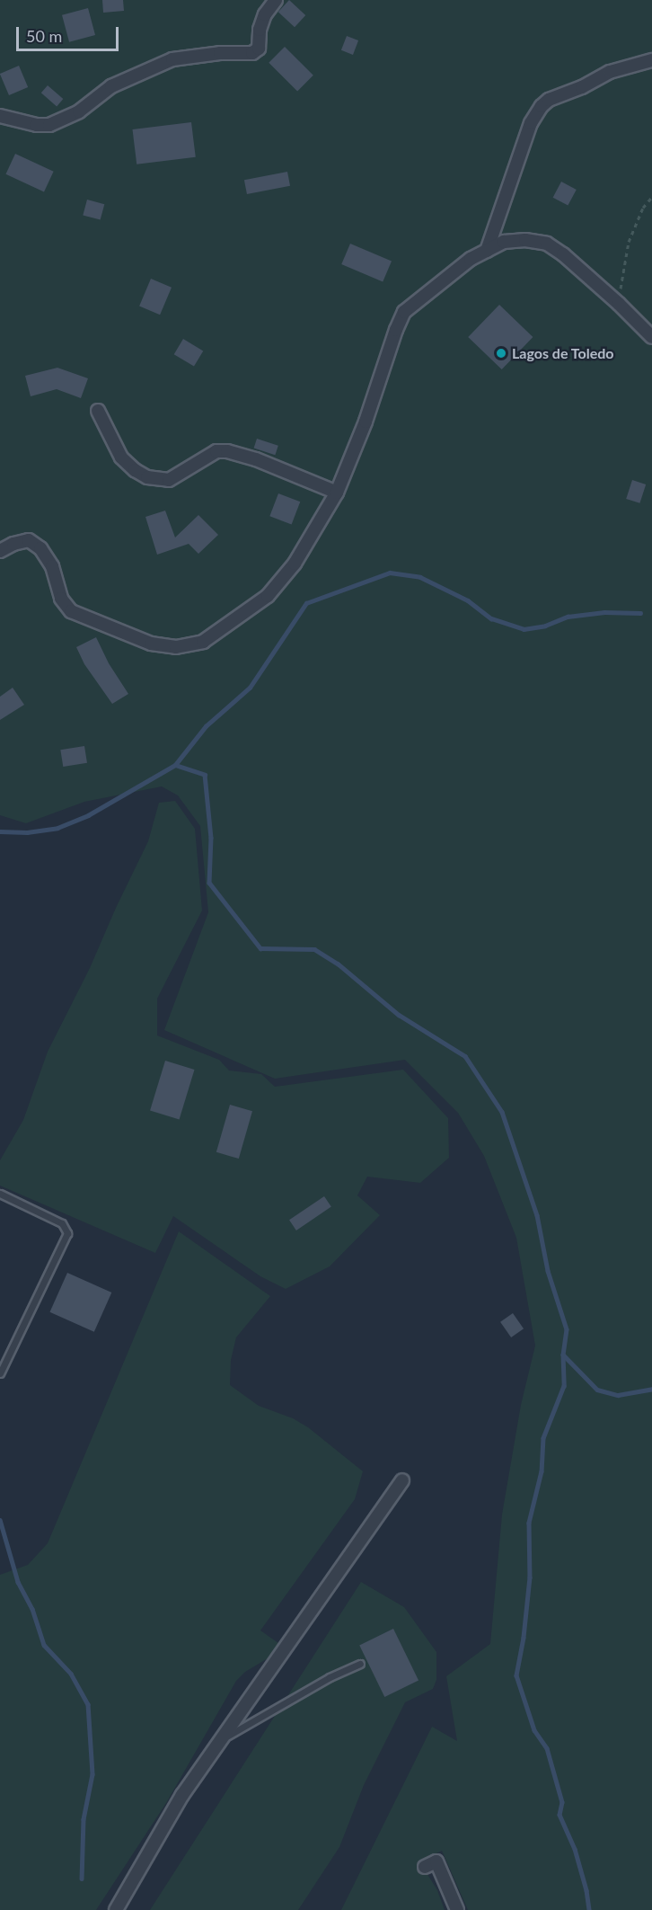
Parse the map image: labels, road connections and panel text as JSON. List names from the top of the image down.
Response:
{
  "places": ["Lagos de Toledo"],
  "scale_bar": "50 m"
}
